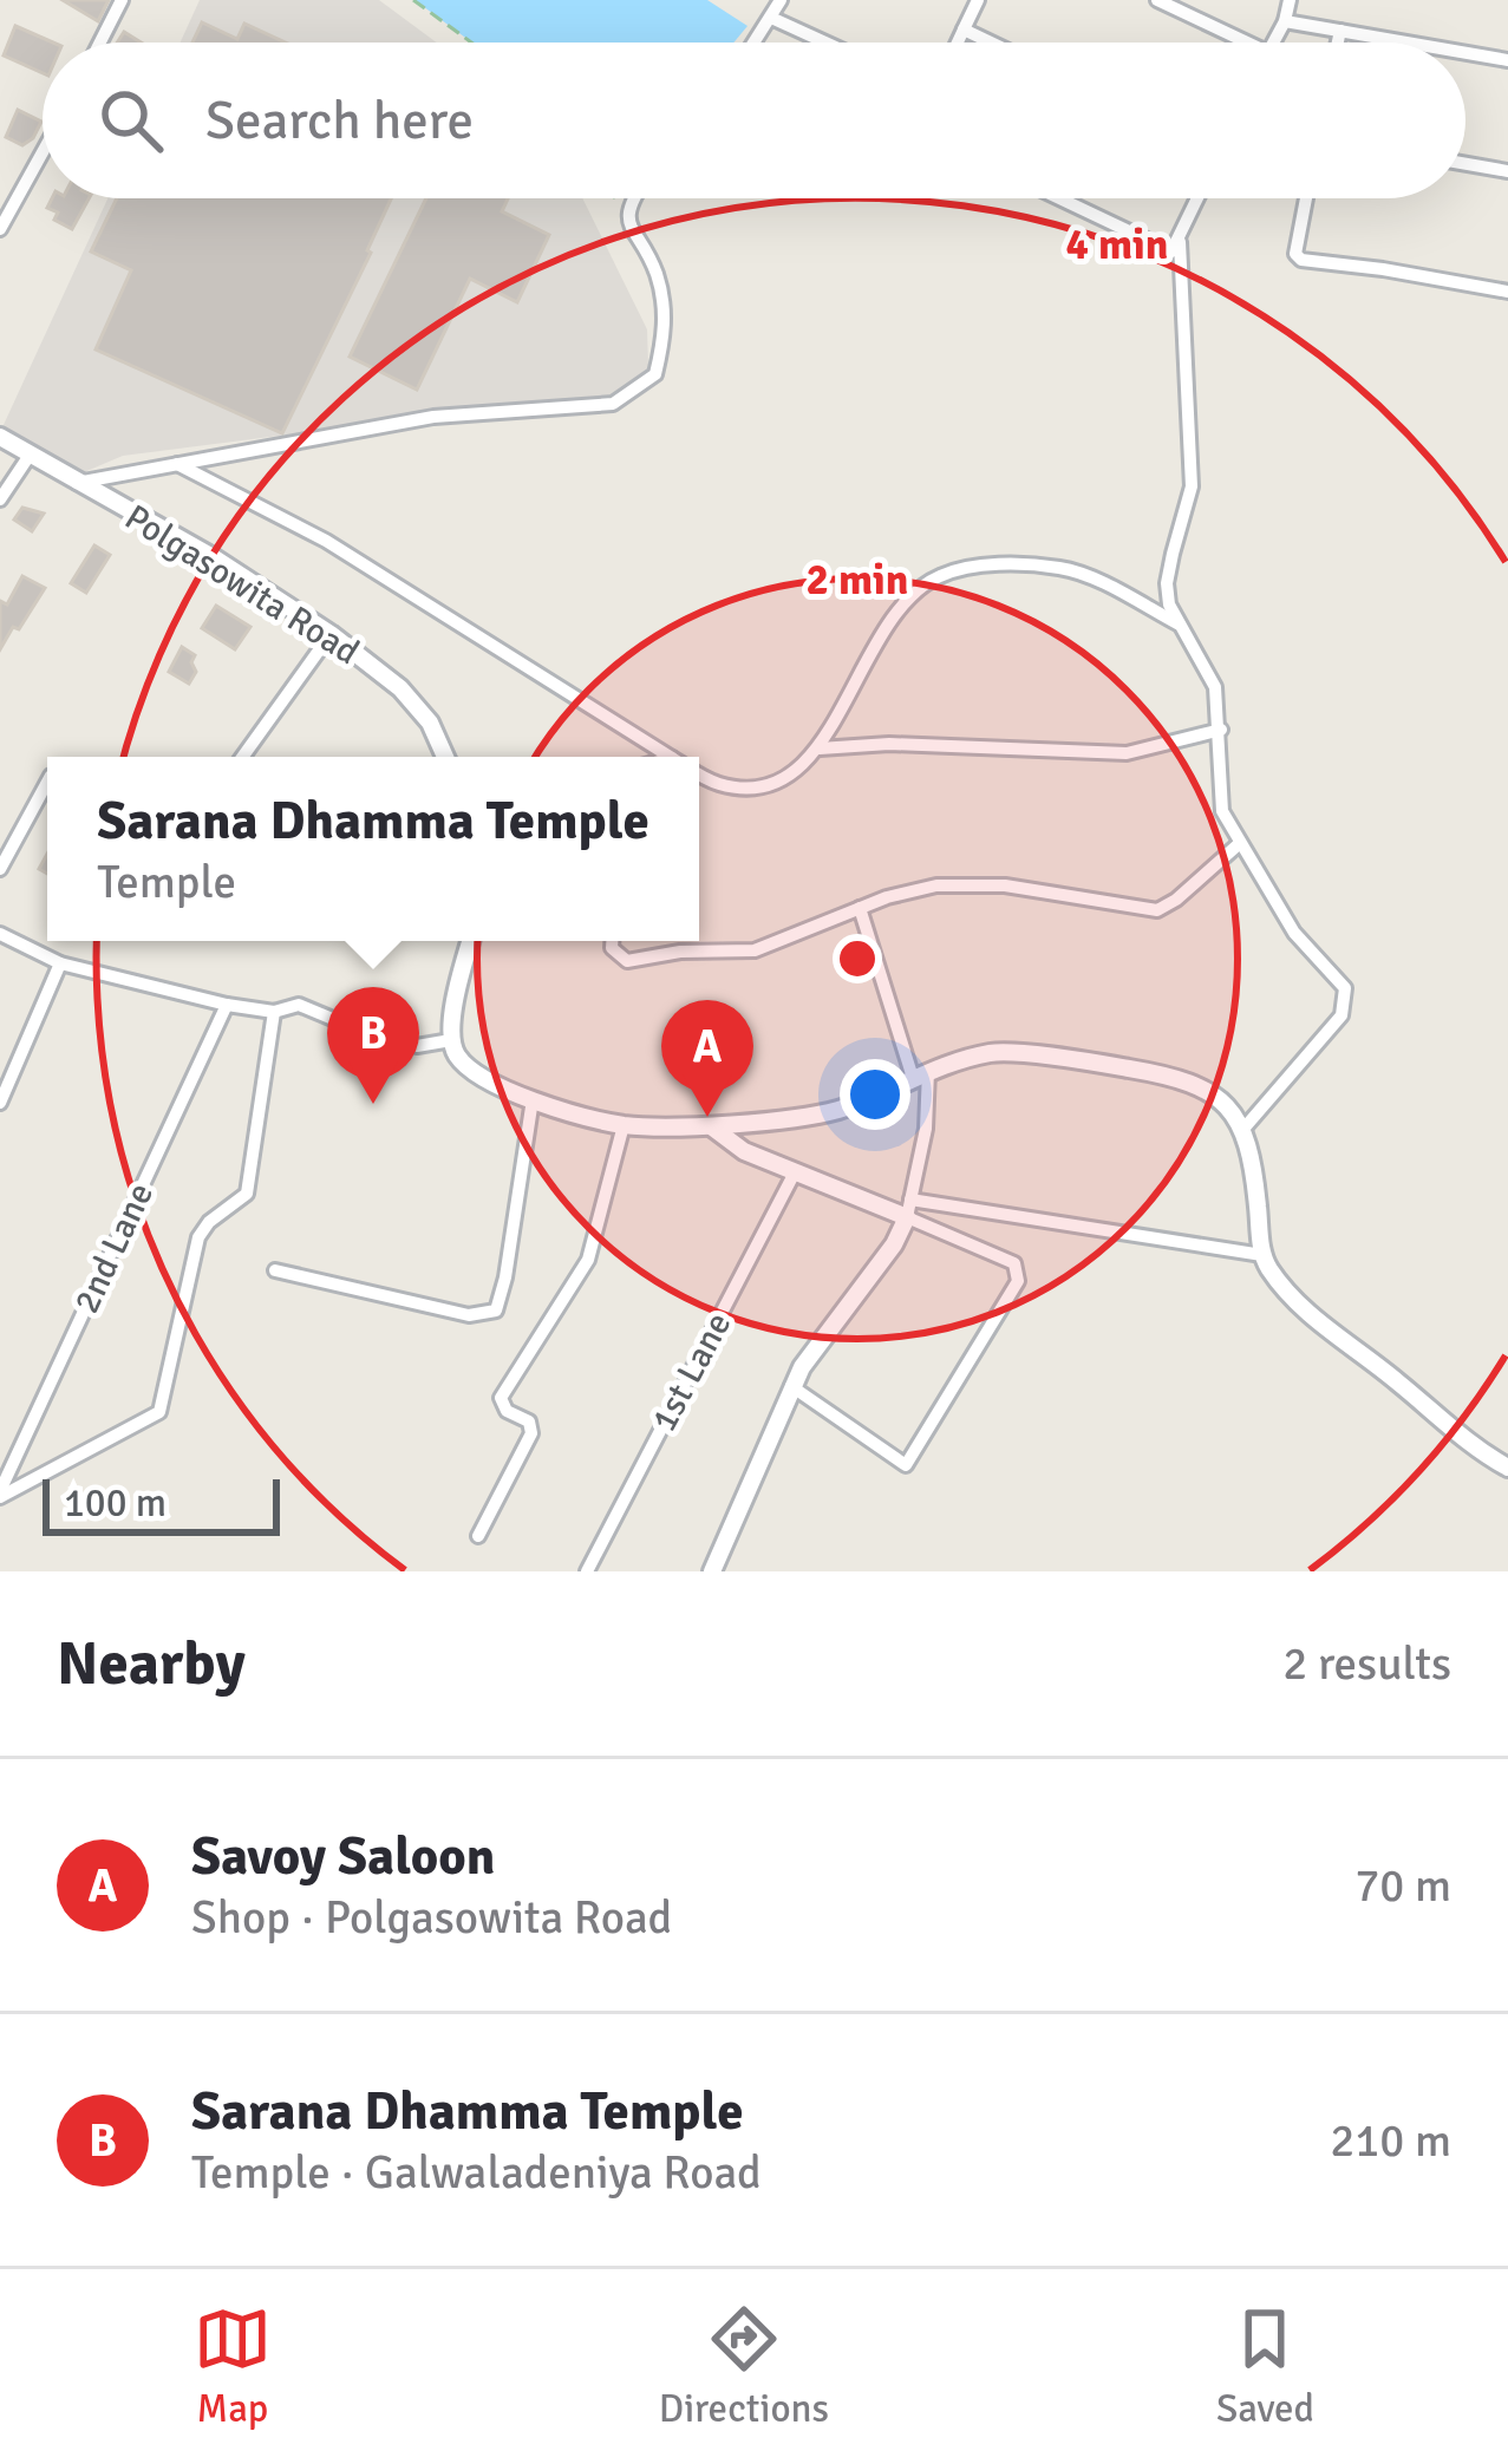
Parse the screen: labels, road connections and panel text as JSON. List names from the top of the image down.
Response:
{
  "streets": {
    "street": ["Polgasowita Road", "2nd Lane", "1st Lane"]
  },
  "scale_bar": "100 m",
  "page": {
    "search": "Search here",
    "popup": ["Sarana Dhamma Temple", "Temple"],
    "pins": ["B", "A"],
    "scale": "100 m",
    "heading": ["Nearby", "2 results"],
    "list": [
      {
        "mark": "A",
        "name": "Savoy Saloon",
        "note": "Shop · Polgasowita Road",
        "value": "70 m"
      },
      {
        "mark": "B",
        "name": "Sarana Dhamma Temple",
        "note": "Temple · Galwaladeniya Road",
        "value": "210 m"
      }
    ],
    "nav": ["Map", "Directions", "Saved"]
  },
  "rings": ["4 min", "2 min"]
}
